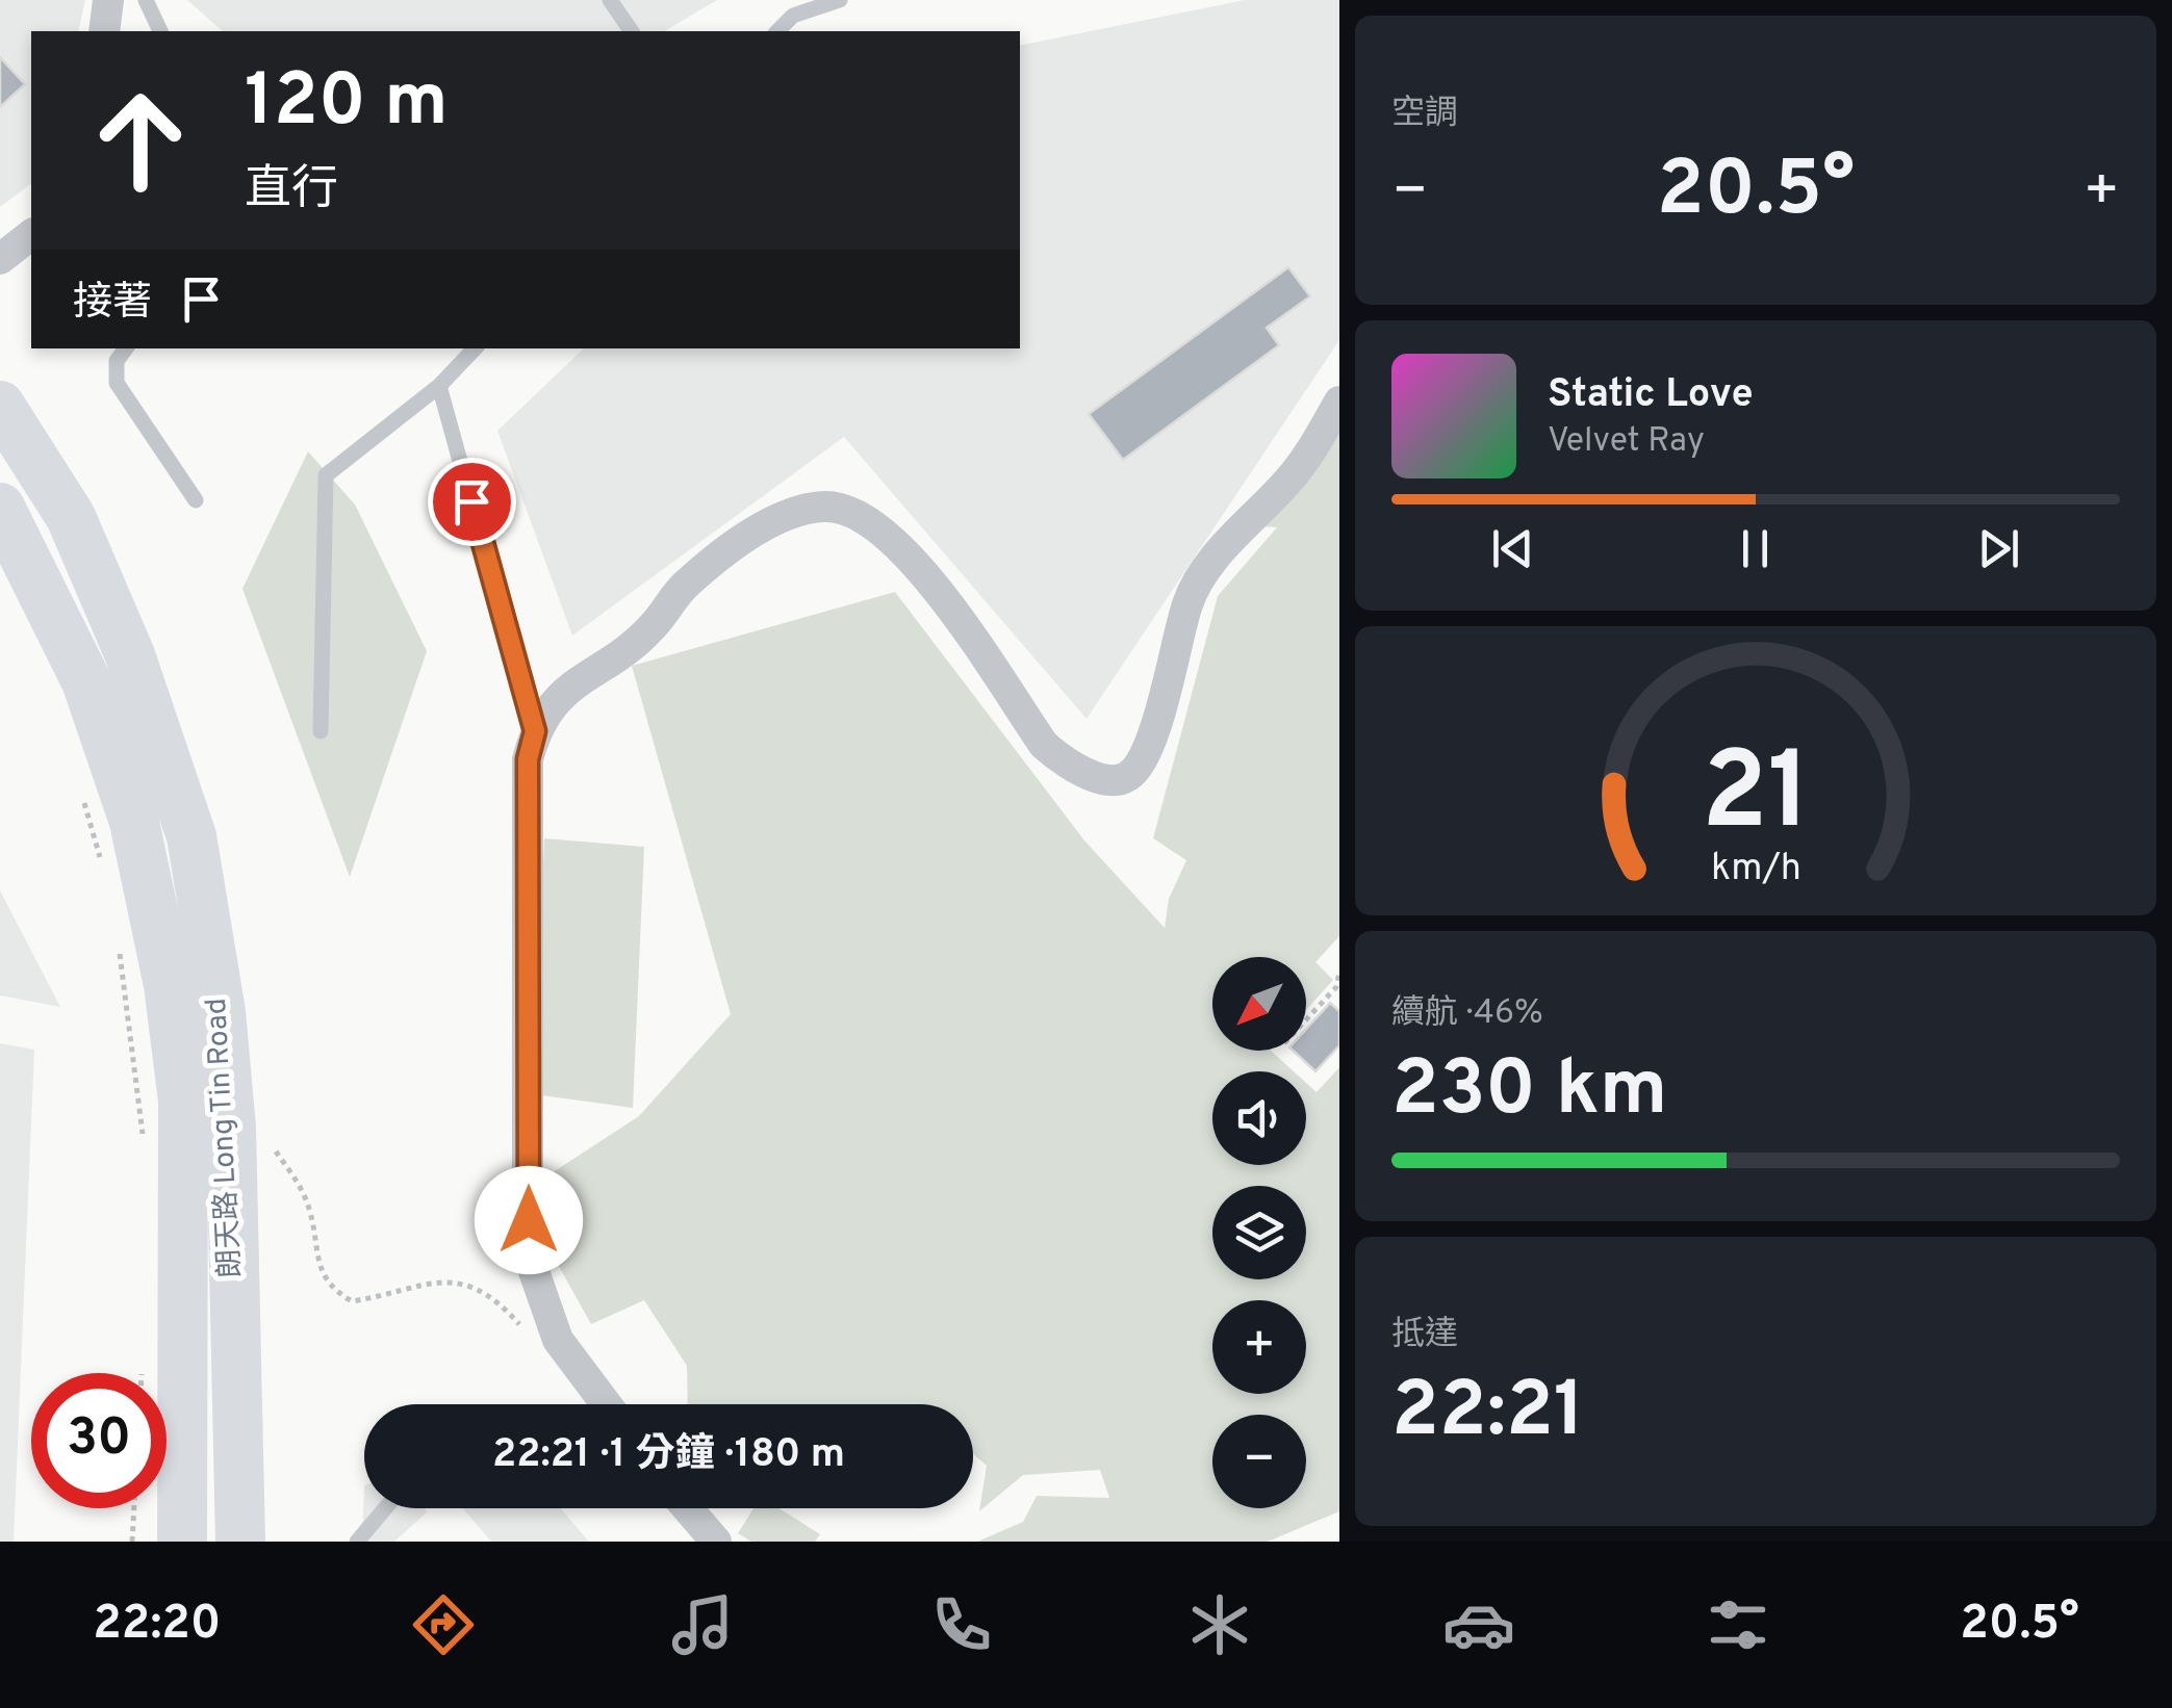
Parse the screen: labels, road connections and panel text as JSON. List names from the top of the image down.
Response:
{
  "streets": {
    "main road": ["朗天路 Long Tin Road"]
  },
  "north": "bottom left",
  "page": {
    "tile": [
      "空調",
      ["續航 · 46%", "230 km"],
      ["抵達", "22:21"]
    ],
    "turn": ["120 m", "直行"],
    "heat": ["−", "20.5°", "+"],
    "then": "接著",
    "song": ["Static Love", "Velvet Ray"],
    "map_buttons": ["+", "−"],
    "limit": "30",
    "trip": "22:21 · 1 分鐘 · 180 m",
    "tabs": ["22:20", "20.5°"],
    "gauge": ["21", "km/h"]
  }
}
